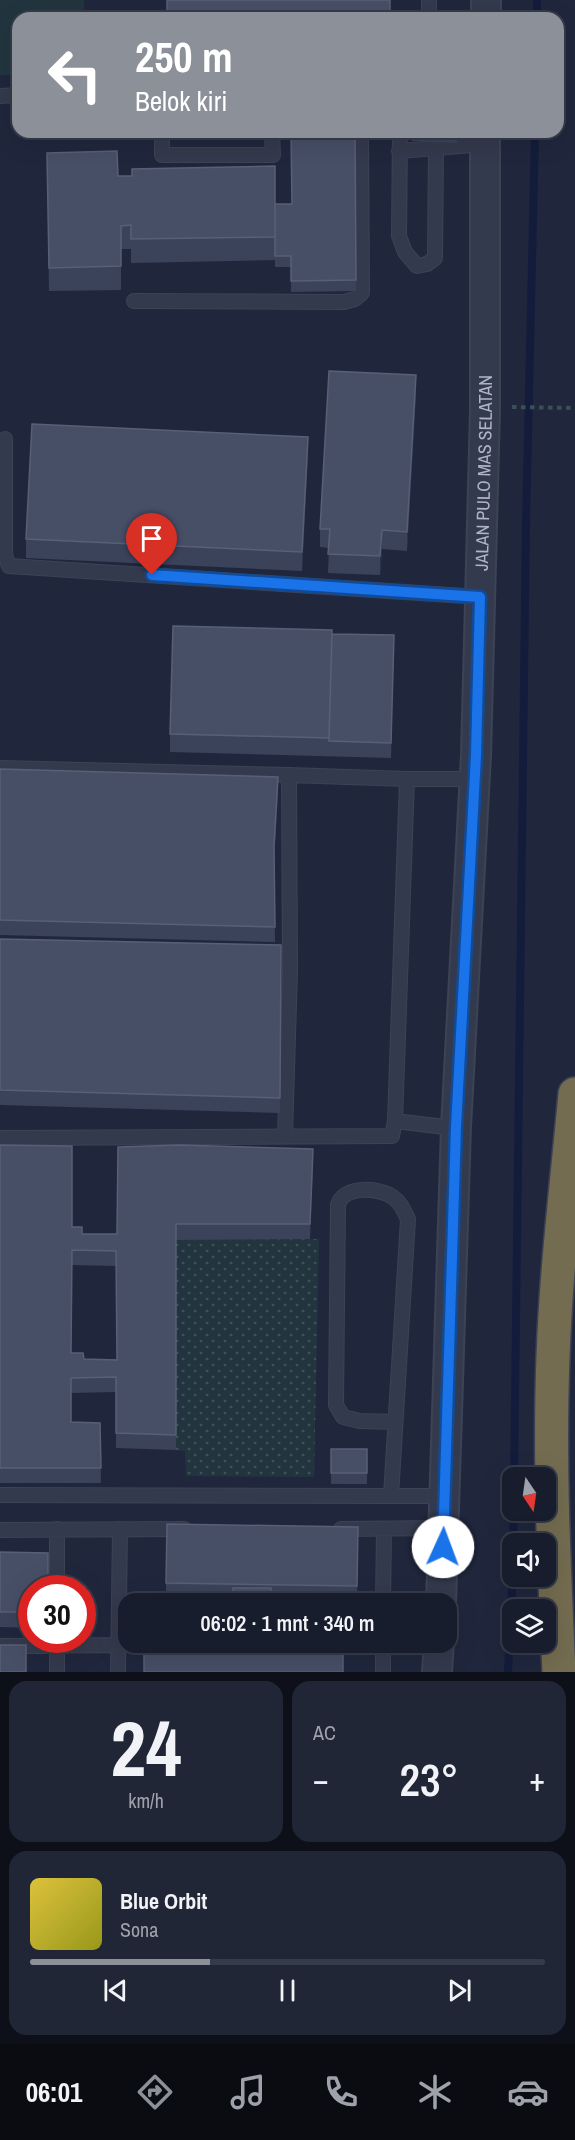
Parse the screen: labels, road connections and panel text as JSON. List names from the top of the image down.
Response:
{
  "streets": {
    "street": ["JALAN PULO MAS SELATAN"]
  },
  "north": "bottom",
  "page": {
    "turn": ["250 m", "Belok kiri"],
    "limit": "30",
    "trip": "06:02 · 1 mnt · 340 m",
    "tile": [
      ["24", "km/h"],
      "AC"
    ],
    "heat": ["−", "23°", "+"],
    "song": ["Blue Orbit", "Sona"],
    "tabs": "06:01"
  }
}
